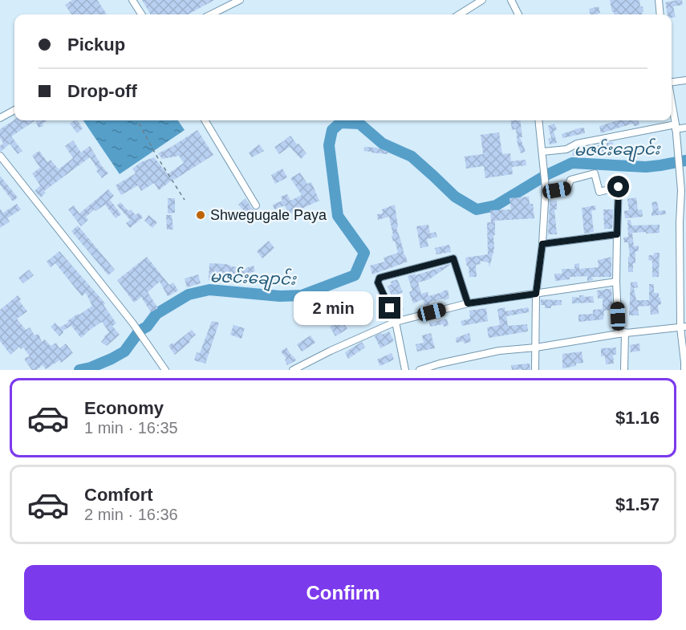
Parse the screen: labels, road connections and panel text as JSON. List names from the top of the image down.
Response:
{
  "water": ["မဇင်းချောင်း"],
  "places": ["Shwegugale Paya"],
  "page": {
    "banner": ["Pickup", "Drop-off"],
    "bubble": "2 min",
    "list": [
      {
        "name": "Economy",
        "note": "1 min · 16:35",
        "value": "$1.16"
      },
      {
        "name": "Comfort",
        "note": "2 min · 16:36",
        "value": "$1.57"
      }
    ],
    "buttons": "Confirm"
  }
}
